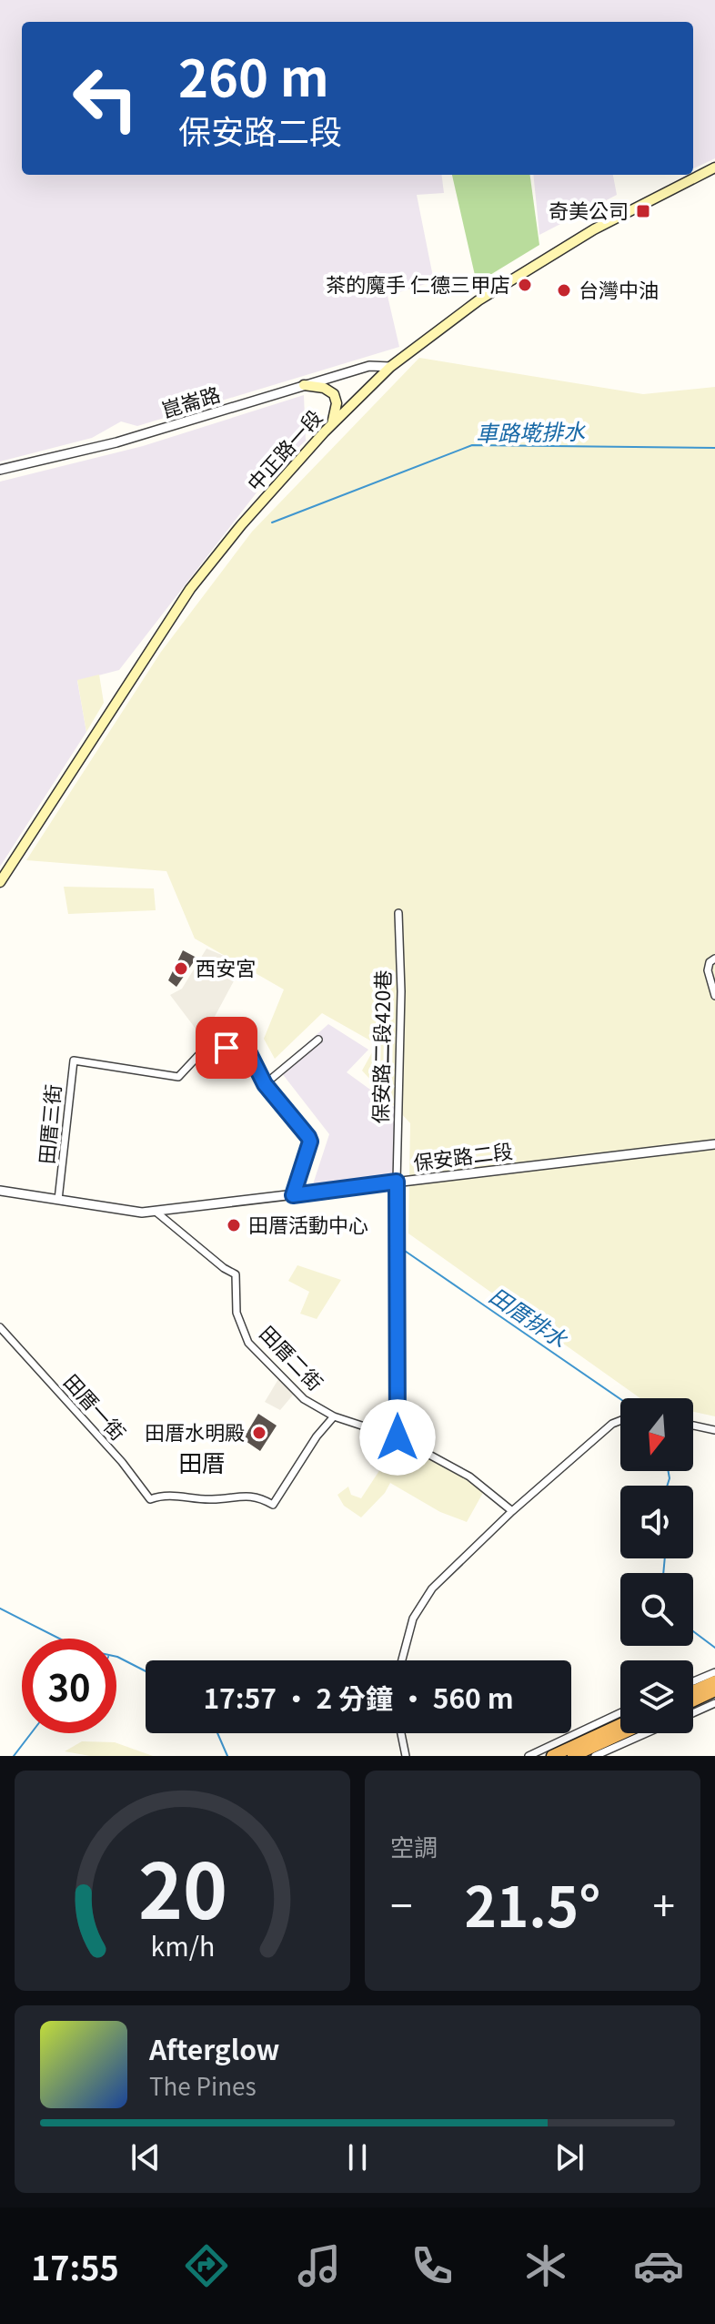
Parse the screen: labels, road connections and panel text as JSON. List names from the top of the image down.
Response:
{
  "streets": {
    "main road": ["中正路一段"],
    "street": [
      "崑崙路",
      "保安路二段420巷",
      "田厝三街",
      "保安路二段",
      "田厝二街",
      "田厝一街"
    ]
  },
  "crossings": [
    ["崑崙路", "中正路一段"],
    ["保安路二段420巷", "保安路二段"],
    ["保安路二段420巷", "田厝二街"],
    ["田厝三街", "保安路二段"],
    ["保安路二段", "田厝二街"],
    ["田厝二街", "田厝一街"]
  ],
  "districts": ["田厝"],
  "water": ["車路墘排水", "田厝排水"],
  "places": {
    "transit": ["奇美公司"],
    "other": [
      "茶的魔手 仁德三甲店",
      "台灣中油",
      "西安宮",
      "田厝活動中心",
      "田厝水明殿"
    ]
  },
  "north": "bottom",
  "page": {
    "turn": ["260 m", "保安路二段"],
    "limit": "30",
    "trip": "17:57 · 2 分鐘 · 560 m",
    "tile": "空調",
    "heat": ["−", "21.5°", "+"],
    "song": ["Afterglow", "The Pines"],
    "tabs": "17:55",
    "gauge": ["20", "km/h"]
  }
}
